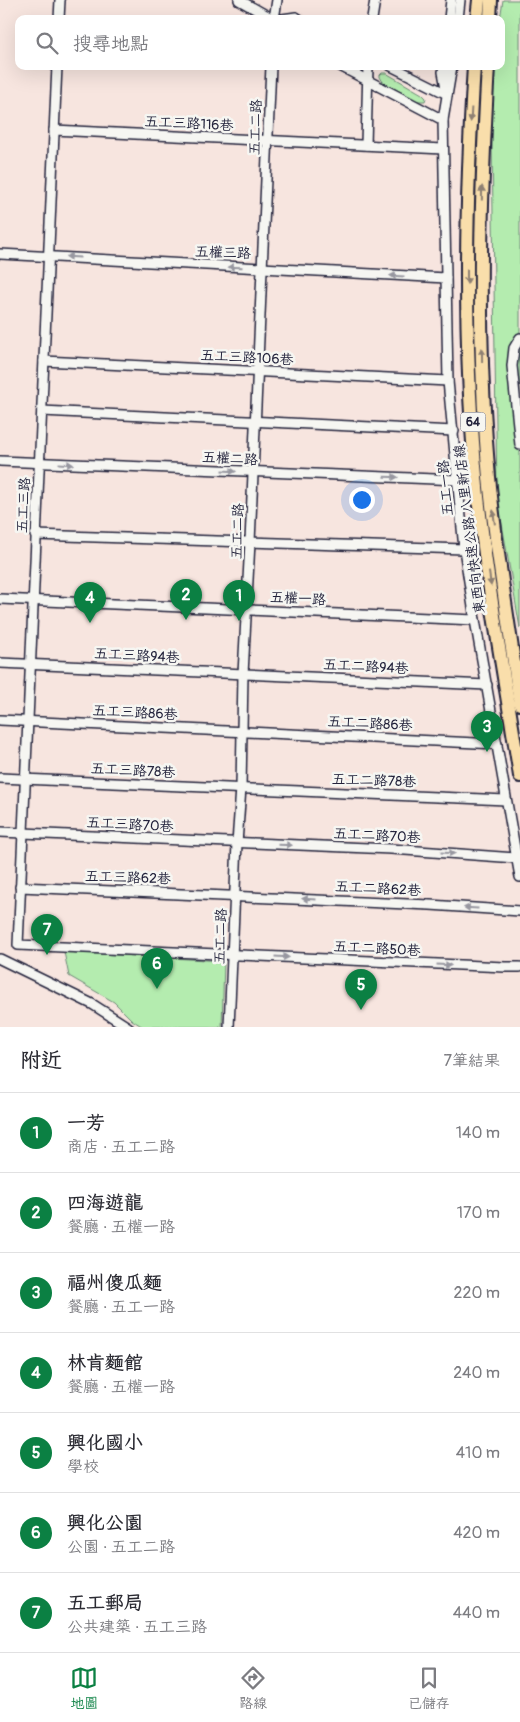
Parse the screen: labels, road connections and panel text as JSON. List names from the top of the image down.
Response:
{
  "streets": {
    "highway": ["64", "東西向快速公路 八里新店線"],
    "street": [
      "五工三路116巷",
      "五工二路",
      "五權三路",
      "五工三路106巷",
      "五權二路",
      "五工一路",
      "五工三路",
      "五權一路",
      "五工三路94巷",
      "五工二路94巷",
      "五工三路86巷",
      "五工二路86巷",
      "五工三路78巷",
      "五工二路78巷",
      "五工三路70巷",
      "五工二路70巷",
      "五工三路62巷",
      "五工二路62巷",
      "五工二路50巷"
    ]
  },
  "crossings": [
    ["五工三路116巷", "五工二路"],
    ["五工三路116巷", "五工一路"],
    ["五工三路116巷", "五工三路"],
    ["五工二路", "五權三路"],
    ["五工二路", "五工三路106巷"],
    ["五工二路", "五權二路"],
    ["五工二路", "五權一路"],
    ["五工二路", "五工三路94巷"],
    ["五工二路", "五工二路94巷"],
    ["五工二路", "五工三路86巷"],
    ["五工二路", "五工二路86巷"],
    ["五工二路", "五工三路78巷"],
    ["五工二路", "五工二路78巷"],
    ["五工二路", "五工三路70巷"],
    ["五工二路", "五工二路70巷"],
    ["五工二路", "五工三路62巷"],
    ["五工二路", "五工二路62巷"],
    ["五工二路", "五工二路50巷"],
    ["五權三路", "五工一路"],
    ["五權三路", "五工三路"],
    ["五工三路106巷", "五工一路"],
    ["五工三路106巷", "五工三路"],
    ["五權二路", "五工一路"],
    ["五權二路", "五工三路"],
    ["五工一路", "五權一路"],
    ["五工一路", "五工二路94巷"],
    ["五工一路", "五工二路86巷"],
    ["五工一路", "五工二路78巷"],
    ["五工一路", "五工二路70巷"],
    ["五工三路", "五權一路"],
    ["五工三路", "五工三路94巷"],
    ["五工三路", "五工三路86巷"],
    ["五工三路", "五工三路78巷"],
    ["五工三路", "五工三路70巷"],
    ["五工三路", "五工三路62巷"],
    ["五工三路", "五工二路50巷"],
    ["五工三路94巷", "五工二路94巷"],
    ["五工三路86巷", "五工二路86巷"],
    ["五工三路78巷", "五工二路78巷"],
    ["五工三路70巷", "五工二路70巷"],
    ["五工三路62巷", "五工二路62巷"]
  ],
  "one_way": [
    "五權三路",
    "五工二路70巷",
    "五工二路62巷",
    "五工二路50巷"
  ],
  "page": {
    "search": "搜尋地點",
    "pins": [
      "2",
      "1",
      "4",
      "3",
      "7",
      "6",
      "5"
    ],
    "heading": ["附近", "7筆結果"],
    "list": [
      {
        "mark": "1",
        "name": "一芳",
        "note": "商店 · 五工二路",
        "value": "140 m"
      },
      {
        "mark": "2",
        "name": "四海遊龍",
        "note": "餐廳 · 五權一路",
        "value": "170 m"
      },
      {
        "mark": "3",
        "name": "福州傻瓜麵",
        "note": "餐廳 · 五工一路",
        "value": "220 m"
      },
      {
        "mark": "4",
        "name": "林肯麵館",
        "note": "餐廳 · 五權一路",
        "value": "240 m"
      },
      {
        "mark": "5",
        "name": "興化國小",
        "note": "學校",
        "value": "410 m"
      },
      {
        "mark": "6",
        "name": "興化公園",
        "note": "公園 · 五工二路",
        "value": "420 m"
      },
      {
        "mark": "7",
        "name": "五工郵局",
        "note": "公共建築 · 五工三路",
        "value": "440 m"
      }
    ],
    "nav": ["地圖", "路線", "已儲存"]
  }
}
